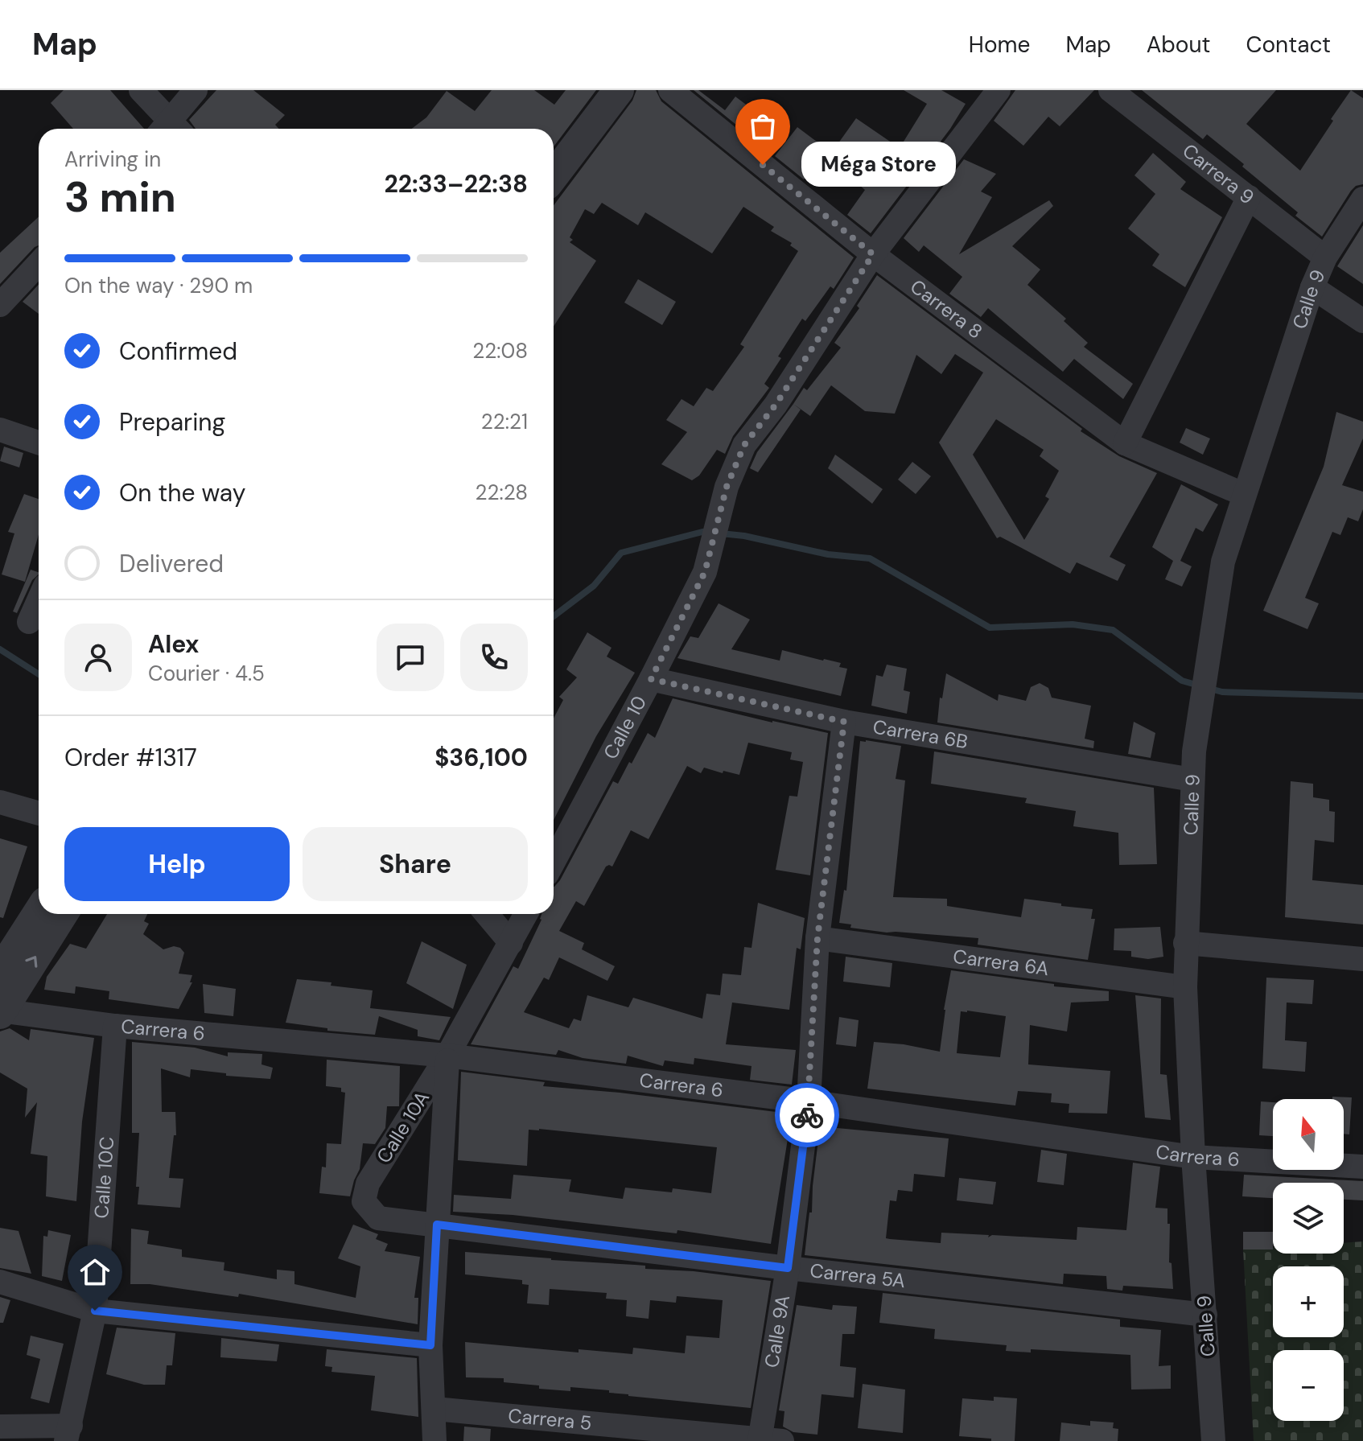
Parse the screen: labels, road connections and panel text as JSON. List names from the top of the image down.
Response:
{
  "streets": {
    "street": [
      "Carrera 9",
      "Calle 9",
      "Carrera 8",
      "Calle 10",
      "Carrera 6B",
      "Carrera 6A",
      "Carrera 6",
      "Calle 10A",
      "Calle 10C",
      "Carrera 5A",
      "Calle 9A",
      "Carrera 5"
    ]
  },
  "crossings": [
    ["Carrera 9", "Calle 9"],
    ["Calle 9", "Carrera 8"],
    ["Calle 9", "Carrera 6B"],
    ["Calle 9", "Carrera 6A"],
    ["Calle 9", "Carrera 6"],
    ["Calle 9", "Carrera 5A"],
    ["Carrera 8", "Calle 10"],
    ["Calle 10", "Carrera 6B"],
    ["Carrera 6B", "Calle 9A"],
    ["Carrera 6A", "Calle 9A"],
    ["Carrera 6", "Calle 10A"],
    ["Carrera 6", "Calle 10C"],
    ["Carrera 6", "Calle 9A"],
    ["Calle 10A", "Carrera 5A"],
    ["Carrera 5A", "Calle 9A"],
    ["Calle 9A", "Carrera 5"]
  ],
  "places": ["Méga Store"],
  "north": "top",
  "page": {
    "header": "Map",
    "nav": [
      "Home",
      "Map",
      "About",
      "Contact"
    ],
    "heading": ["3 min", "Arriving in", "22:33–22:38"],
    "panel": [
      "Alex",
      "Courier · 4.5",
      "Order #1317",
      "$36,100"
    ],
    "bubble": "Méga Store",
    "bar": "On the way · 290 m",
    "list": [
      ["Confirmed", "22:08"],
      ["Preparing", "22:21"],
      ["On the way", "22:28"],
      "Delivered"
    ],
    "buttons": ["Help", "Share"],
    "map_buttons": ["+", "−"]
  }
}
